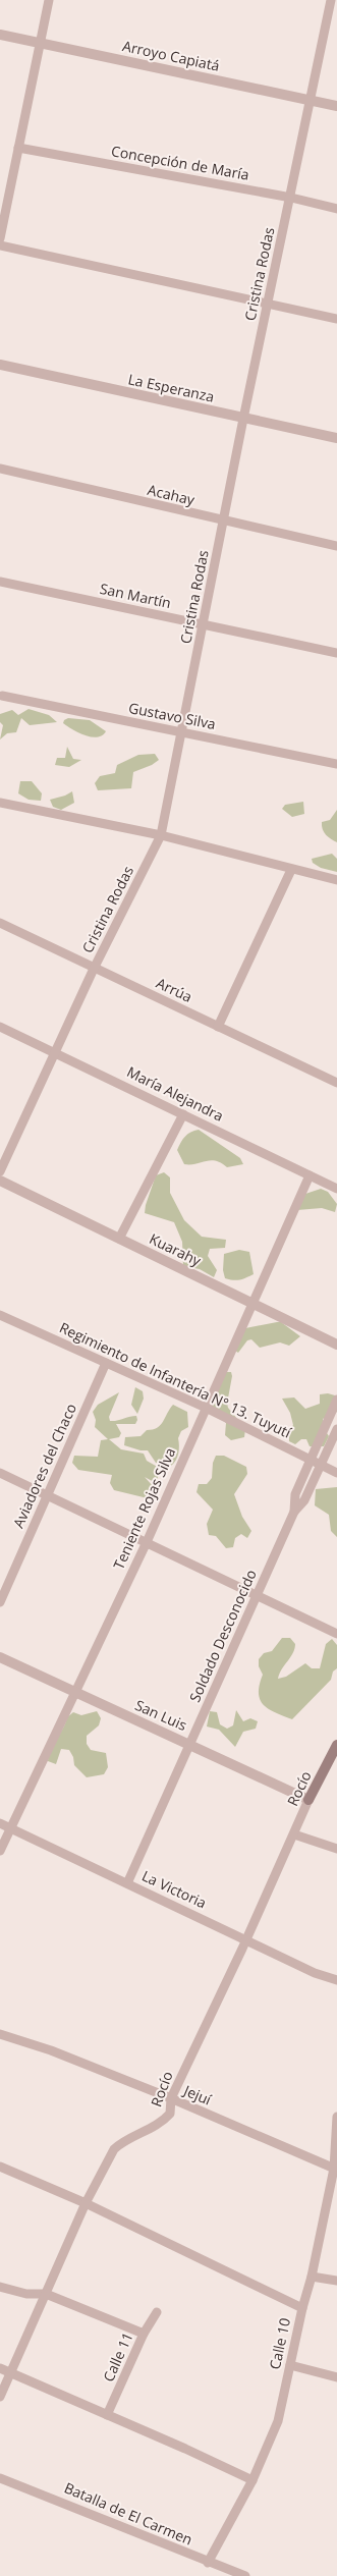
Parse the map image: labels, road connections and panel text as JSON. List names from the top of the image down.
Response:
{
  "streets": {
    "main road": ["Rocío"],
    "street": [
      "Arroyo Capiatá",
      "Concepción de María",
      "Cristina Rodas",
      "La Esperanza",
      "Acahay",
      "San Martín",
      "Gustavo Silva",
      "Arrúa",
      "María Alejandra",
      "Kuarahy",
      "Regimiento de Infantería N° 13. Tuyutí",
      "Aviadores del Chaco",
      "Teniente Rojas Silva",
      "Soldado Desconocido",
      "San Luis",
      "La Victoria",
      "Jejuí",
      "Calle 10",
      "Calle 11",
      "Batalla de El Carmen"
    ]
  },
  "crossings": [
    ["Arroyo Capiatá", "Cristina Rodas"],
    ["Concepción de María", "Cristina Rodas"],
    ["Cristina Rodas", "La Esperanza"],
    ["Cristina Rodas", "Acahay"],
    ["Cristina Rodas", "San Martín"],
    ["Cristina Rodas", "Gustavo Silva"],
    ["Cristina Rodas", "Arrúa"],
    ["Cristina Rodas", "María Alejandra"],
    ["María Alejandra", "Teniente Rojas Silva"],
    ["Kuarahy", "Teniente Rojas Silva"],
    ["Regimiento de Infantería N° 13. Tuyutí", "Aviadores del Chaco"],
    ["Regimiento de Infantería N° 13. Tuyutí", "Teniente Rojas Silva"],
    ["Regimiento de Infantería N° 13. Tuyutí", "Soldado Desconocido"],
    ["Teniente Rojas Silva", "San Luis"],
    ["Teniente Rojas Silva", "La Victoria"],
    ["Soldado Desconocido", "San Luis"],
    ["Soldado Desconocido", "La Victoria"],
    ["San Luis", "Rocío"],
    ["Rocío", "La Victoria"],
    ["Rocío", "Jejuí"],
    ["Jejuí", "Calle 10"],
    ["Calle 10", "Batalla de El Carmen"]
  ]
}
